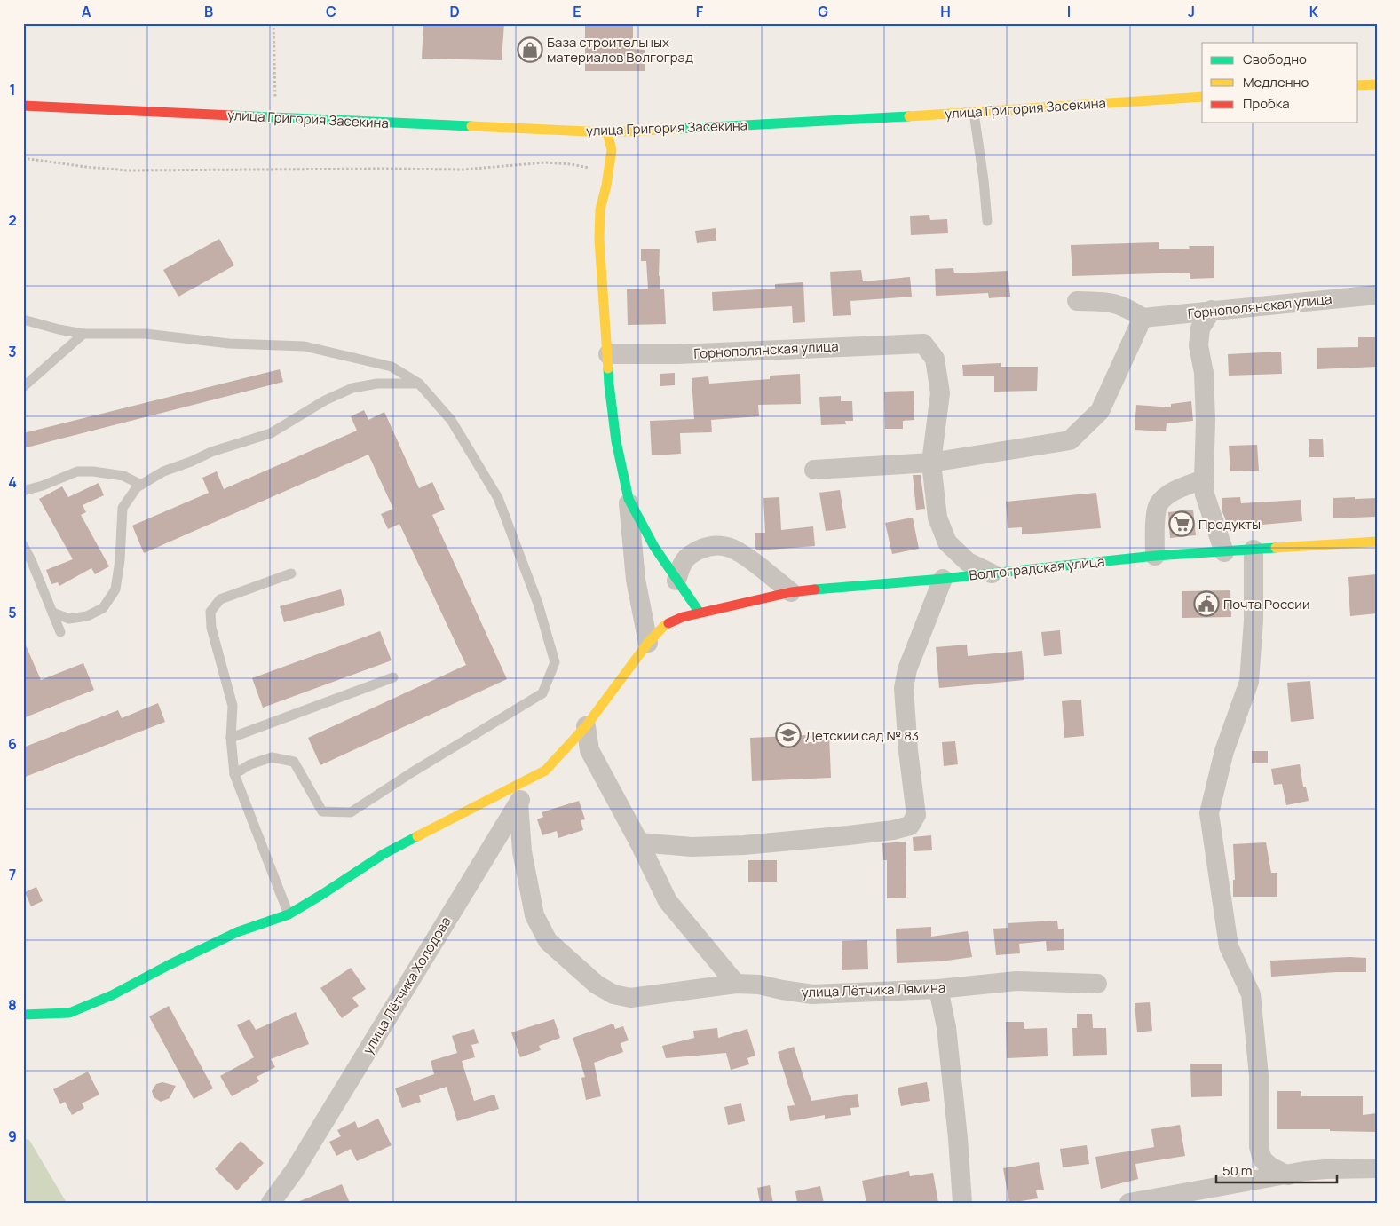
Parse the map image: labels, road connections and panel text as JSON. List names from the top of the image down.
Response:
{
  "streets": {
    "street": [
      "улица Григория Засекина",
      "Горнополянская улица",
      "Волгоградская улица",
      "улица Лётчика Холодова",
      "улица Лётчика Лямина"
    ]
  },
  "crossings": [
    ["Волгоградская улица", "улица Лётчика Холодова"],
    ["улица Лётчика Холодова", "улица Лётчика Лямина"]
  ],
  "places": {
    "shop": ["База строительных материалов Волгоград"],
    "supermarket": ["Продукты"],
    "public building": ["Почта России"],
    "school or university": ["Детский сад № 83"]
  },
  "legend": ["Свободно", "Медленно", "Пробка"],
  "scale_bar": "50 m",
  "grid": {
    "columns": [
      "A",
      "B",
      "C",
      "D",
      "E",
      "F",
      "G",
      "H",
      "I",
      "J",
      "K"
    ],
    "rows": [
      "1",
      "2",
      "3",
      "4",
      "5",
      "6",
      "7",
      "8",
      "9"
    ]
  }
}
